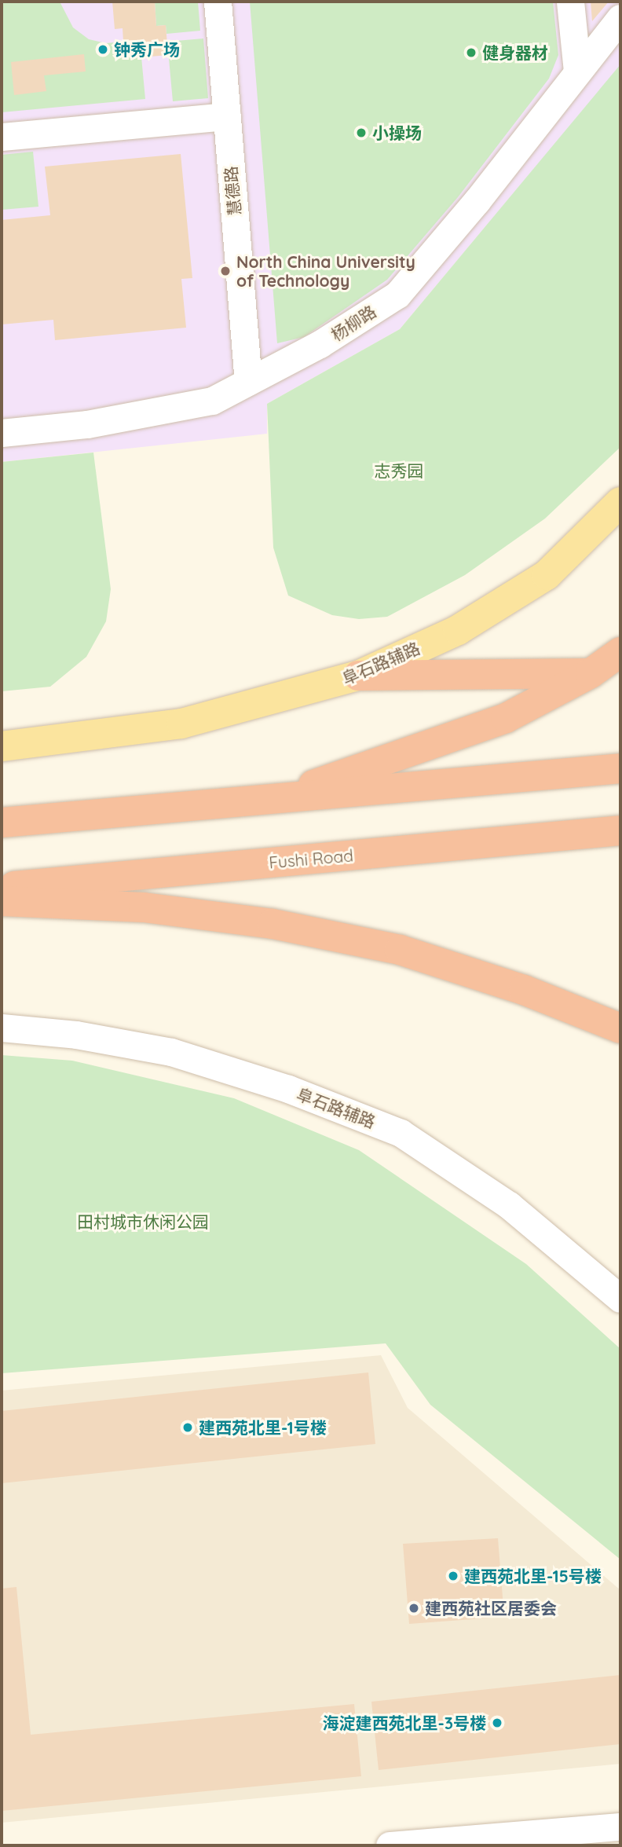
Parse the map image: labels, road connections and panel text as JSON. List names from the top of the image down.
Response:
{
  "streets": {
    "highway": ["Fushi Road"],
    "main road": ["阜石路辅路"],
    "street": ["慧德路", "杨柳路"]
  },
  "crossings": [
    ["慧德路", "杨柳路"]
  ],
  "parks": ["志秀园", "田村城市休闲公园"],
  "places": [
    "钟秀广场",
    "健身器材",
    "小操场",
    "North China University of Technology",
    "建西苑北里-1号楼",
    "建西苑北里-15号楼",
    "建西苑社区居委会",
    "海淀建西苑北里-3号楼"
  ]
}
